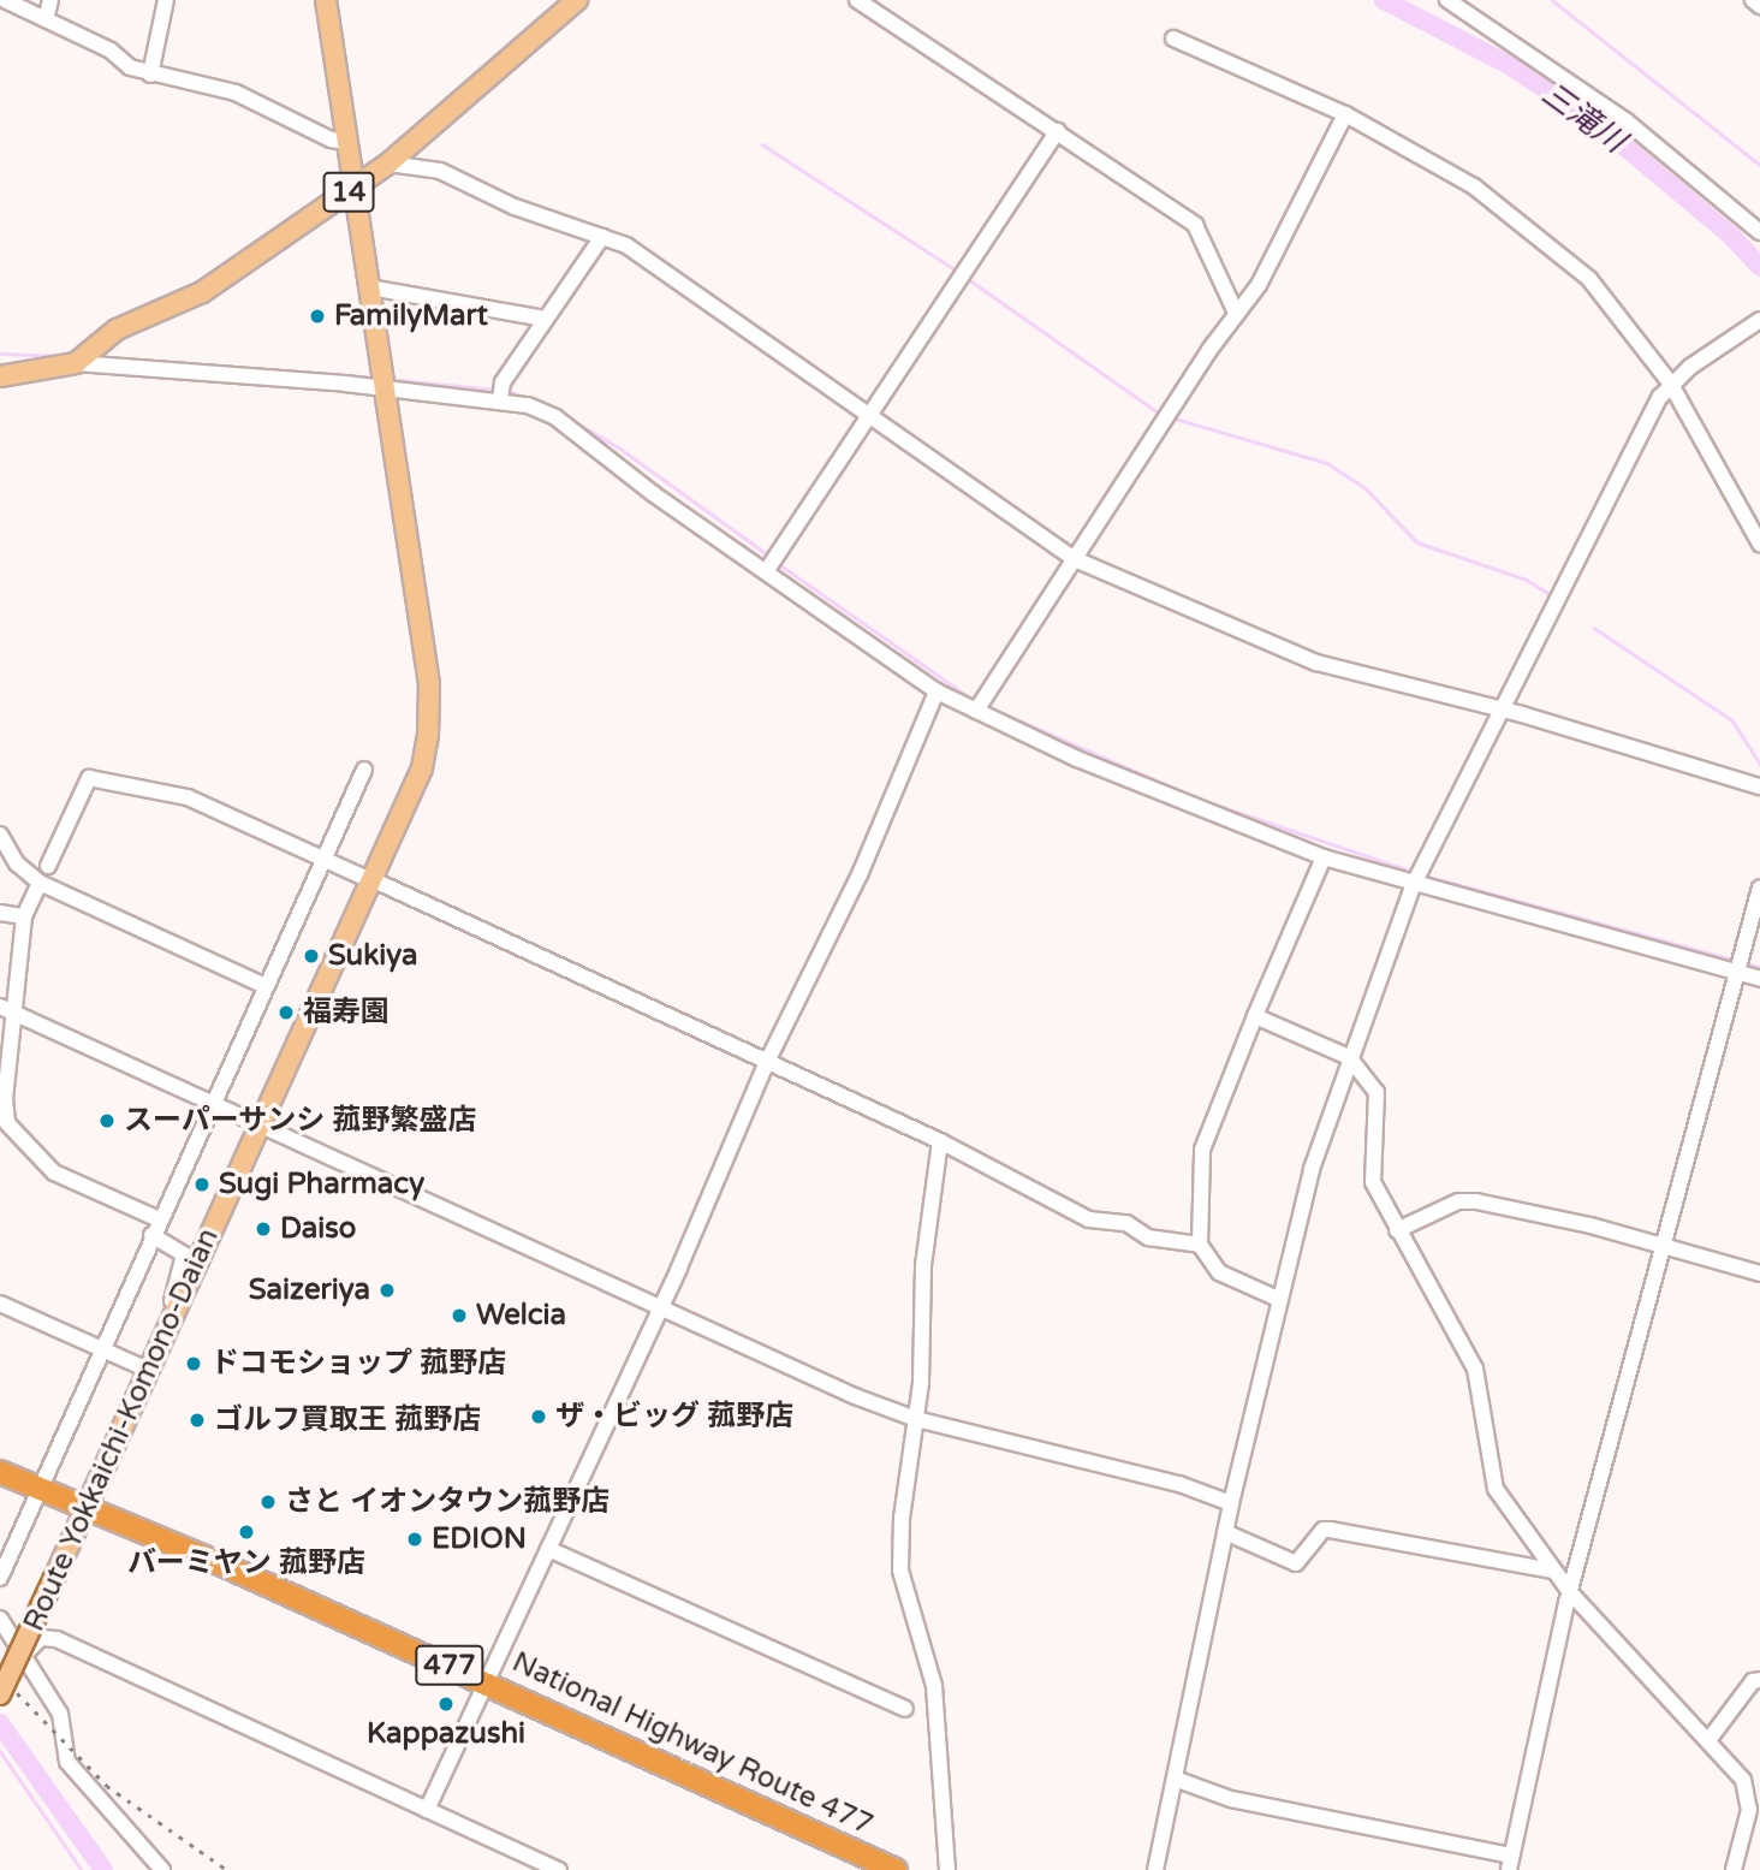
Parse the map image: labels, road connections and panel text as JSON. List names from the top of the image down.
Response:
{
  "streets": {
    "highway": ["477", "National Highway Route 477"],
    "main road": ["14", "Route Yokkaichi-Komono-Daian"]
  },
  "crossings": [
    ["14", "Route Yokkaichi-Komono-Daian"],
    ["Route Yokkaichi-Komono-Daian", "National Highway Route 477"]
  ],
  "water": ["三滝川"],
  "places": [
    "FamilyMart",
    "Sukiya",
    "福寿園",
    "スーパーサンシ 菰野繁盛店",
    "Sugi Pharmacy",
    "Daiso",
    "Saizeriya",
    "Welcia",
    "ドコモショップ 菰野店",
    "ザ・ビッグ 菰野店",
    "ゴルフ買取王 菰野店",
    "さと イオンタウン菰野店",
    "バーミヤン 菰野店",
    "EDION",
    "Kappazushi"
  ]
}
